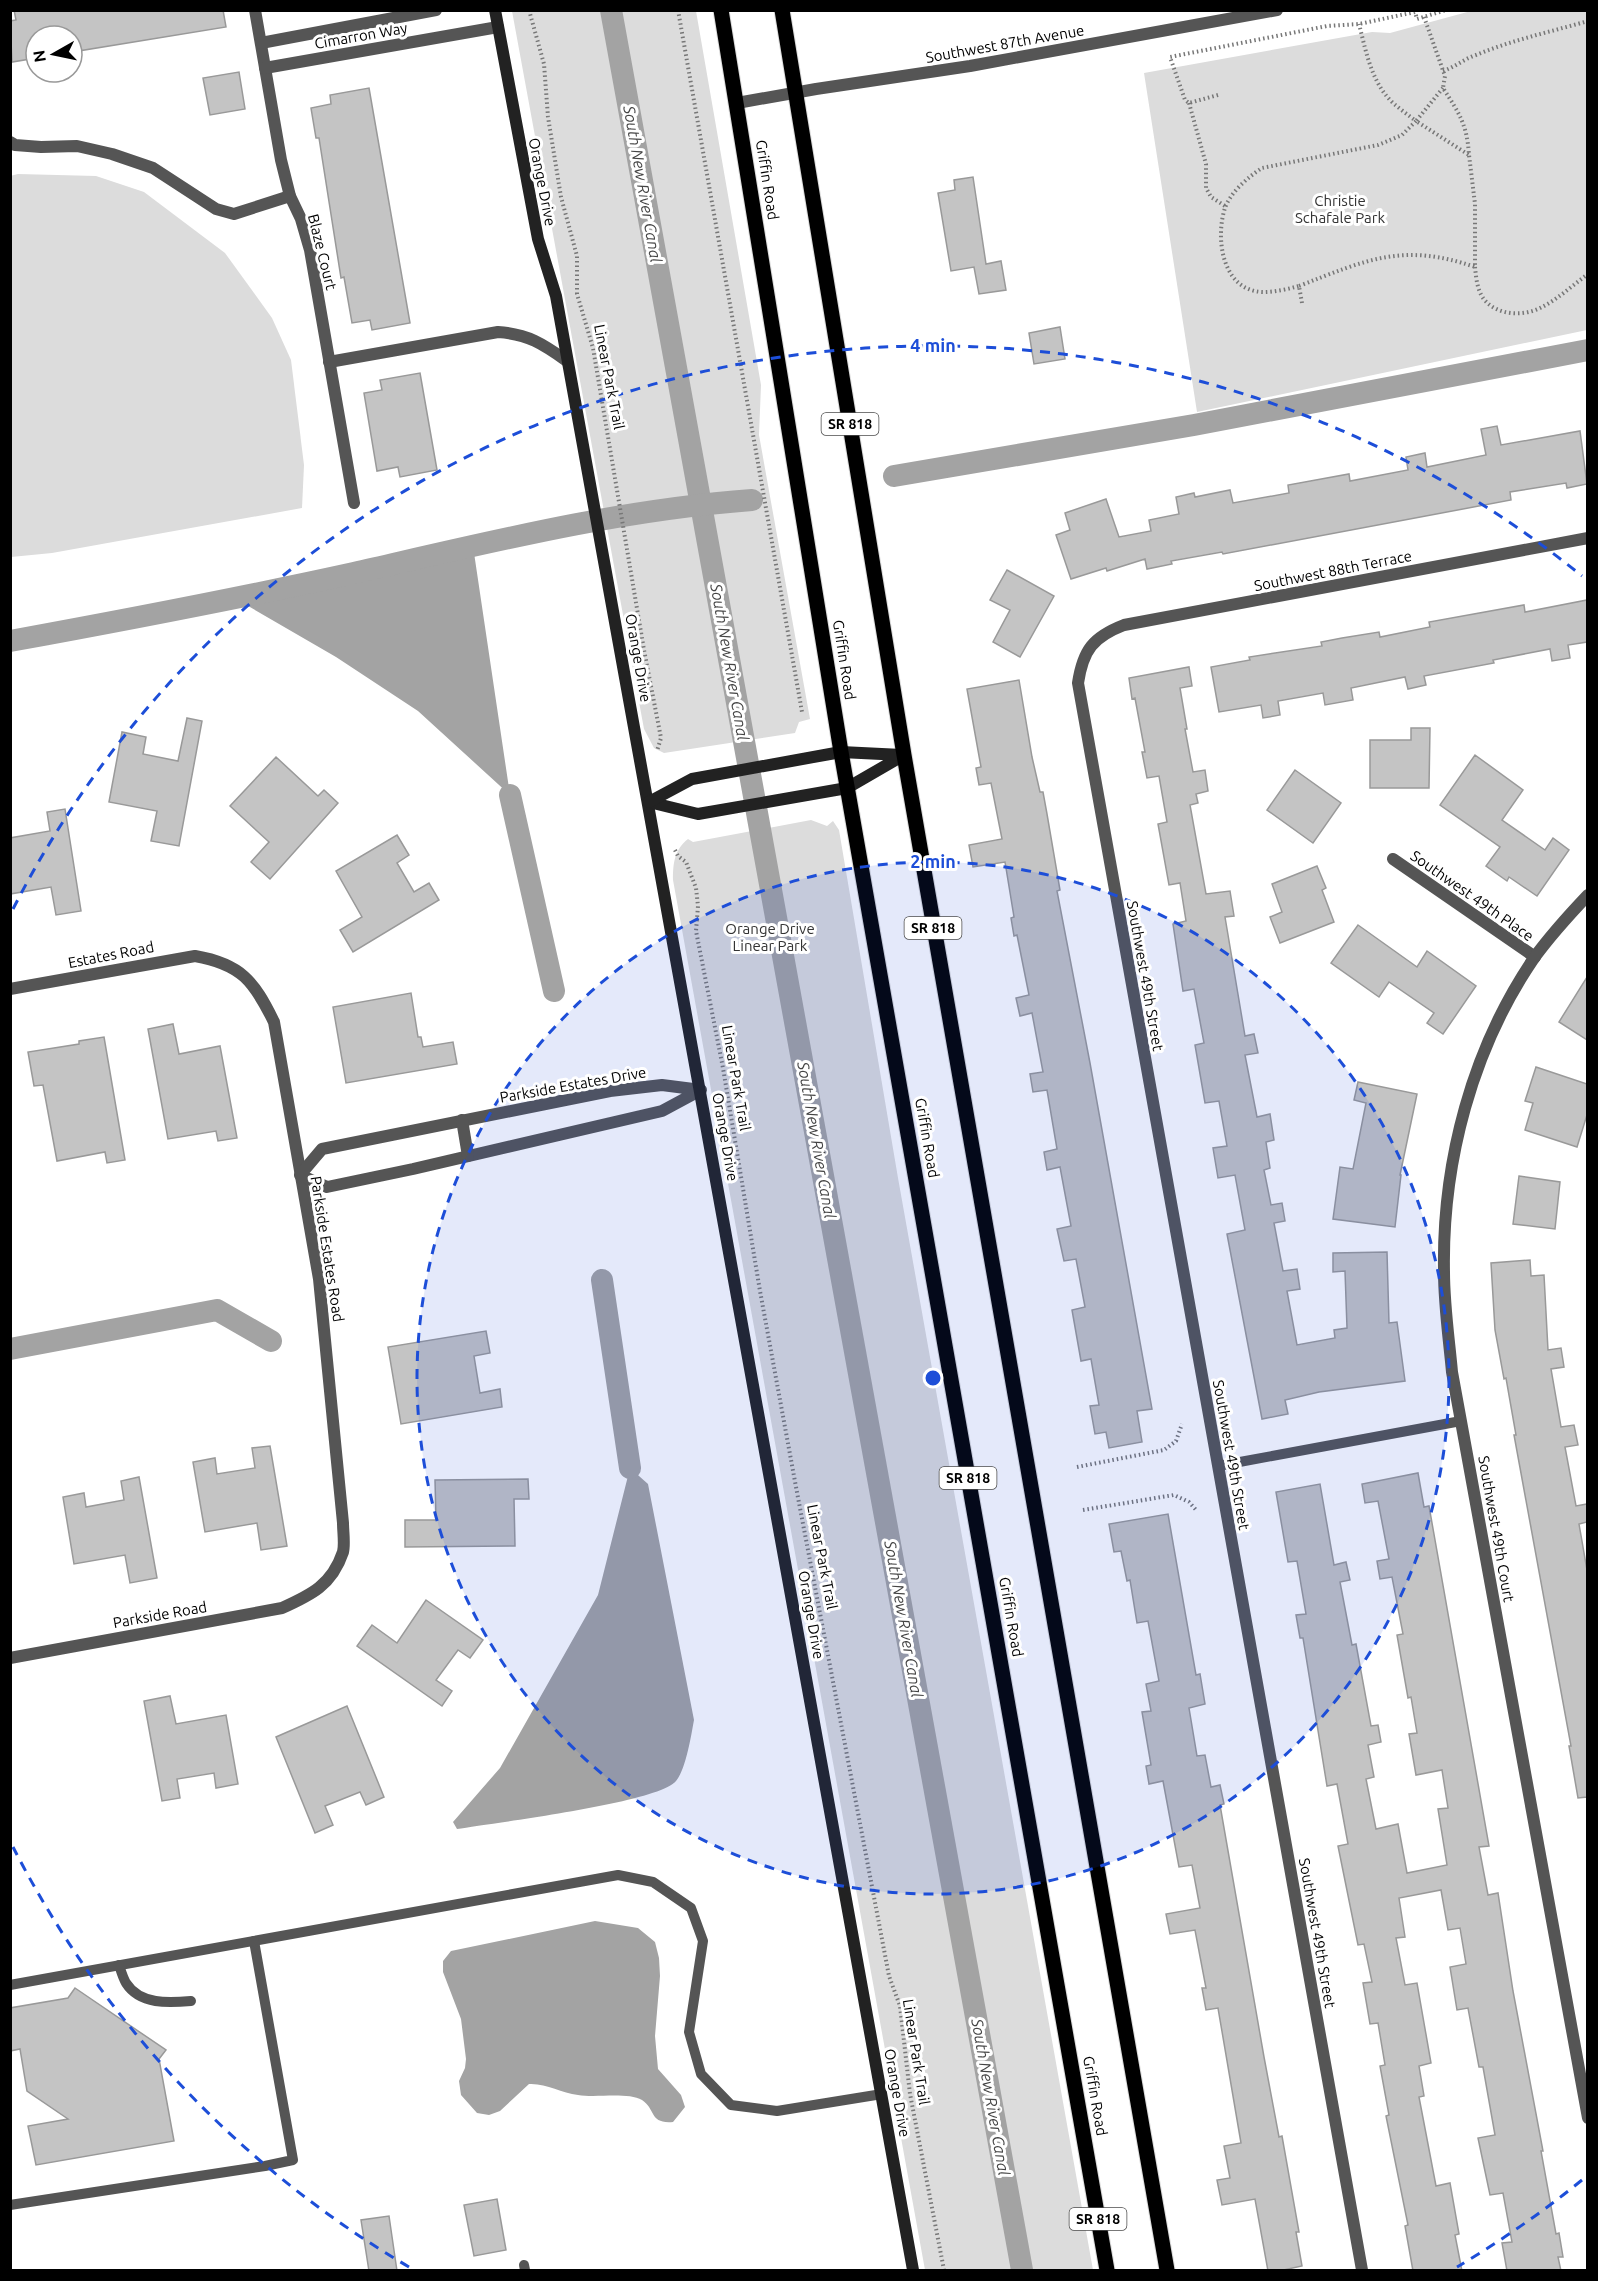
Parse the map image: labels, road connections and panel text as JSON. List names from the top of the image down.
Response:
{
  "streets": {
    "main road": ["Griffin Road", "SR 818"],
    "street": [
      "Cimarron Way",
      "Southwest 87th Avenue",
      "Orange Drive",
      "Blaze Court",
      "Southwest 88th Terrace",
      "Southwest 49th Place",
      "Estates Road",
      "Southwest 49th Street",
      "Parkside Estates Drive",
      "Parkside Estates Road",
      "Southwest 49th Court",
      "Parkside Road"
    ],
    "path": ["Linear Park Trail"]
  },
  "crossings": [
    ["Cimarron Way", "Orange Drive"],
    ["Cimarron Way", "Blaze Court"],
    ["Southwest 87th Avenue", "Griffin Road"],
    ["Southwest 87th Avenue", "SR 818"],
    ["Orange Drive", "Parkside Estates Drive"],
    ["Southwest 88th Terrace", "Southwest 49th Street"],
    ["Southwest 49th Place", "Southwest 49th Court"],
    ["Estates Road", "Parkside Estates Road"],
    ["Parkside Estates Drive", "Parkside Estates Road"],
    ["Parkside Estates Road", "Parkside Road"]
  ],
  "water": ["South New River Canal"],
  "parks": ["Christie Schafale Park", "Orange Drive Linear Park"],
  "north": "left",
  "rings": ["4 min", "2 min"]
}
